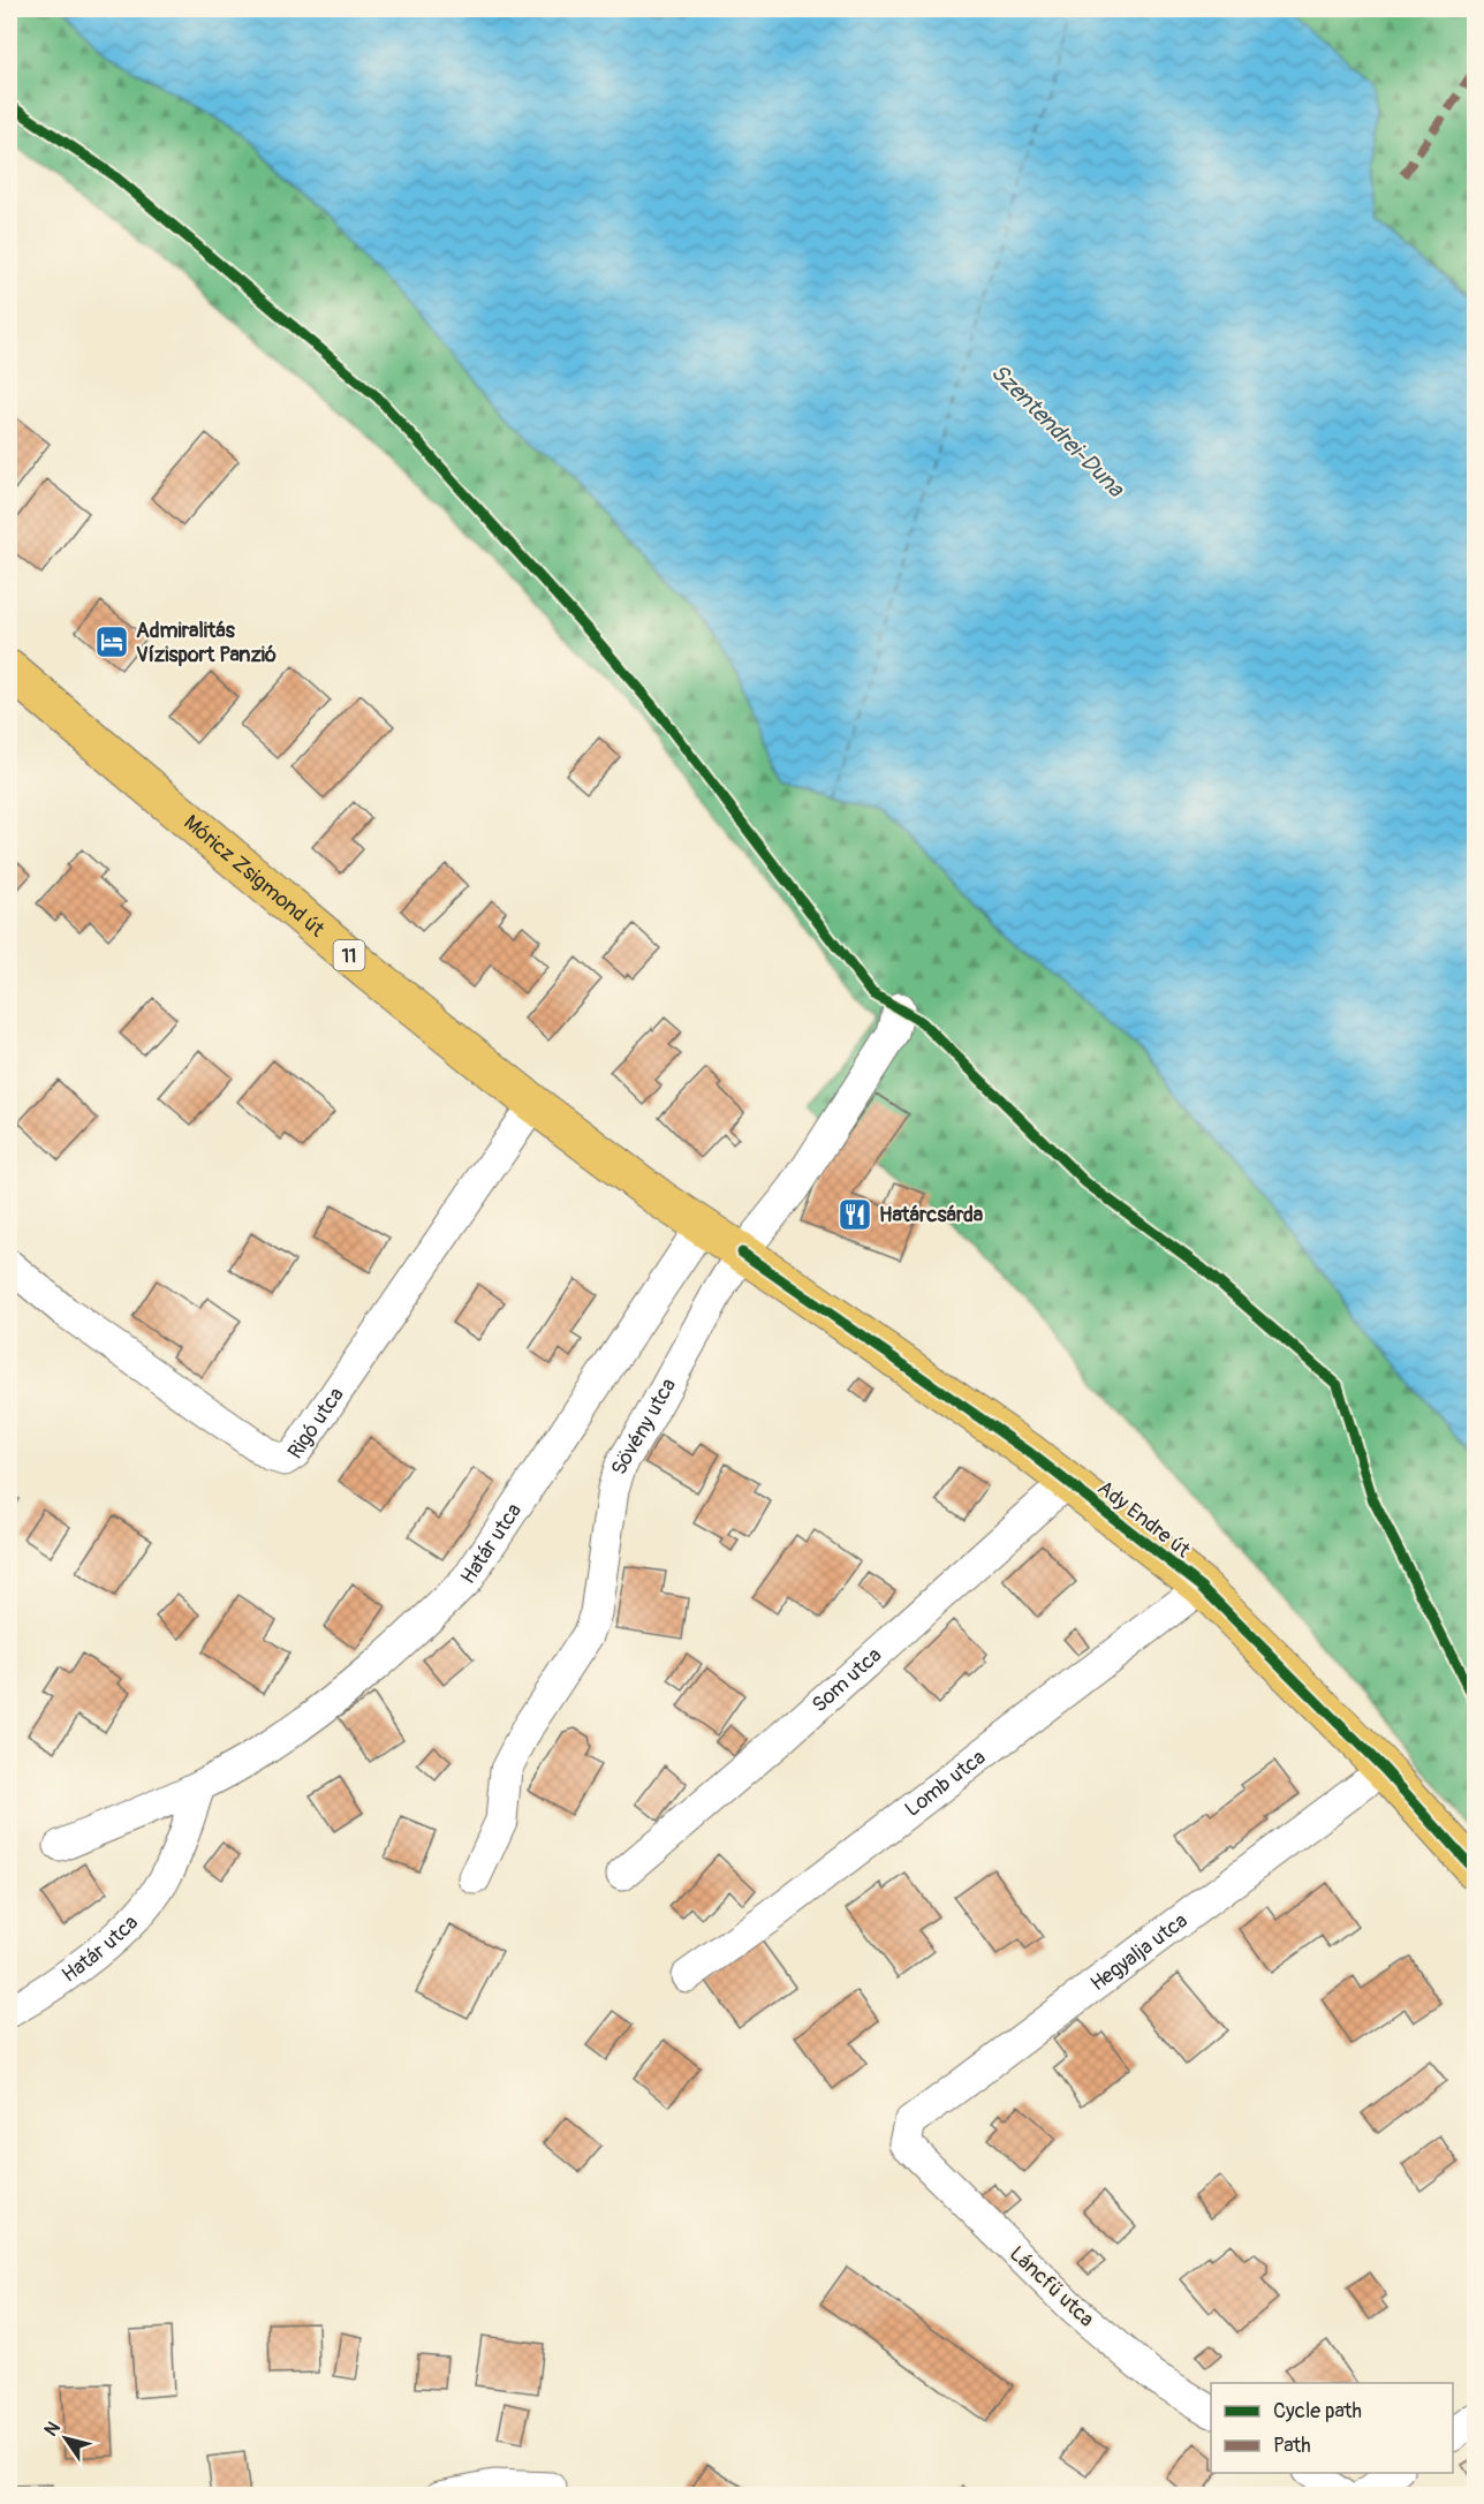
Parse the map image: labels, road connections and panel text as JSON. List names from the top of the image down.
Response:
{
  "streets": {
    "main road": ["Móricz Zsigmond út", "11", "Ady Endre út"],
    "street": [
      "Rigó utca",
      "Sövény utca",
      "Határ utca",
      "Som utca",
      "Lomb utca",
      "Hegyalja utca",
      "Láncfű utca"
    ]
  },
  "crossings": [
    ["Móricz Zsigmond út", "Rigó utca"],
    ["Móricz Zsigmond út", "Ady Endre út"],
    ["Móricz Zsigmond út", "Határ utca"],
    ["Sövény utca", "Ady Endre út"],
    ["Ady Endre út", "Határ utca"],
    ["Ady Endre út", "Som utca"],
    ["Ady Endre út", "Lomb utca"],
    ["Ady Endre út", "Hegyalja utca"],
    ["Hegyalja utca", "Láncfű utca"]
  ],
  "water": ["Szentendrei-Duna"],
  "places": {
    "hotel": ["Admiralitás Vízisport Panzió"],
    "restaurant": ["Határcsárda"]
  },
  "legend": ["Cycle path", "Path"],
  "north": "top left"
}
